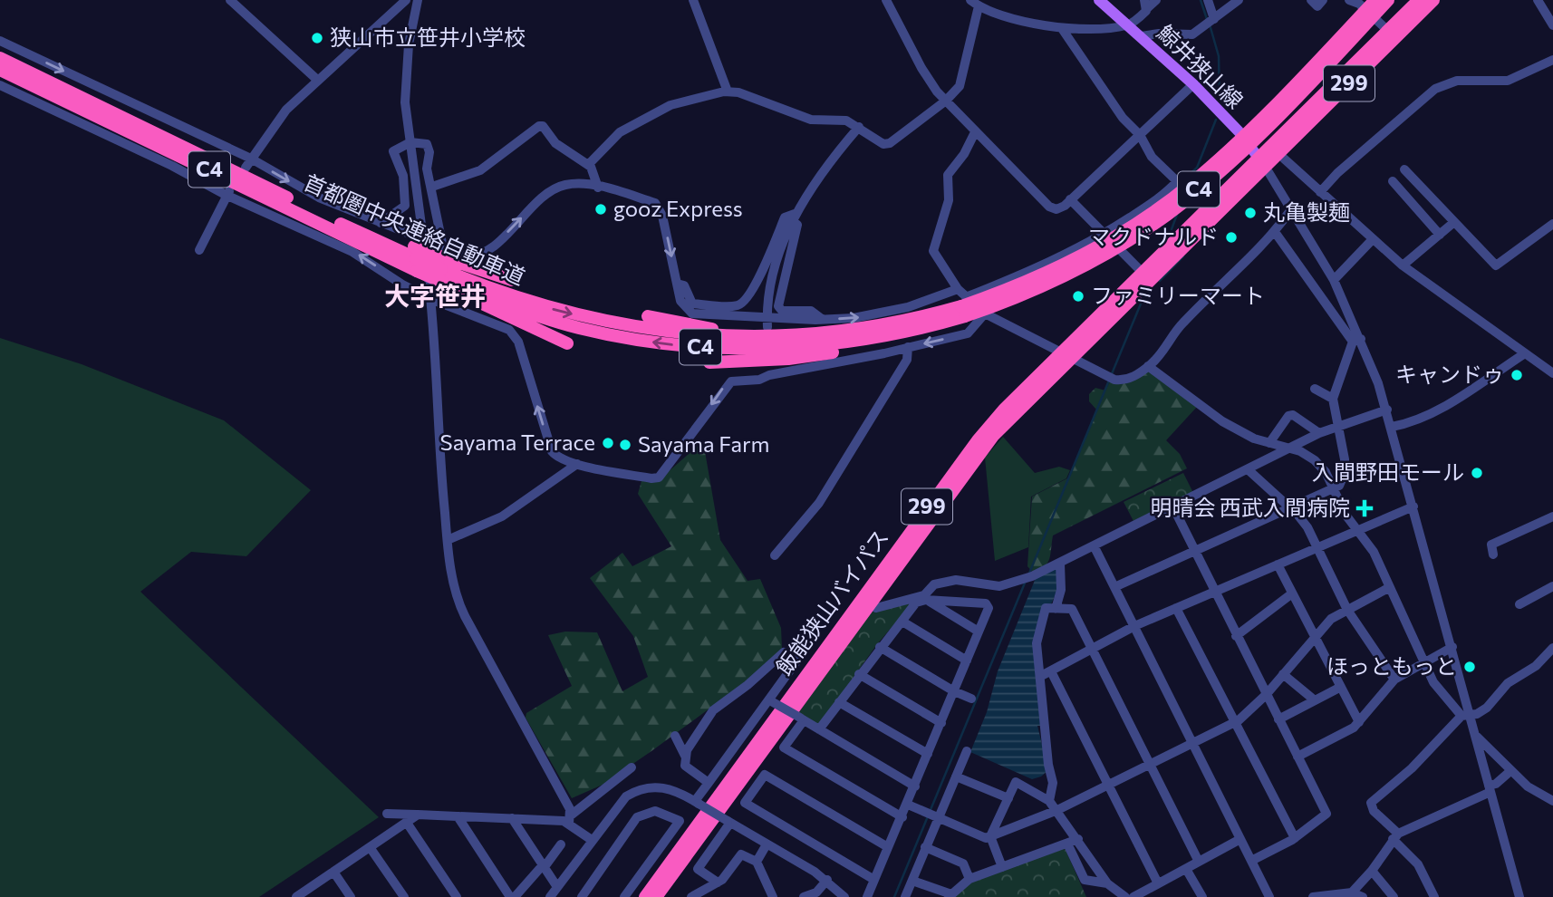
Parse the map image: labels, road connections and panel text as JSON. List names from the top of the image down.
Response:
{
  "streets": {
    "highway": [
      "299",
      "C4",
      "首都圏中央連絡自動車道",
      "飯能狭山バイパス"
    ],
    "main road": ["鯨井狭山線"]
  },
  "crossings": [
    ["鯨井狭山線", "299"],
    ["鯨井狭山線", "飯能狭山バイパス"],
    ["299", "飯能狭山バイパス"]
  ],
  "districts": ["大字笹井"],
  "places": {
    "other": [
      "狭山市立笹井小学校",
      "gooz Express",
      "丸亀製麺",
      "マクドナルド",
      "ファミリーマート",
      "キャンドゥ",
      "Sayama Terrace",
      "Sayama Farm",
      "入間野田モール",
      "ほっともっと"
    ],
    "health": ["明晴会 西武入間病院"]
  }
}
